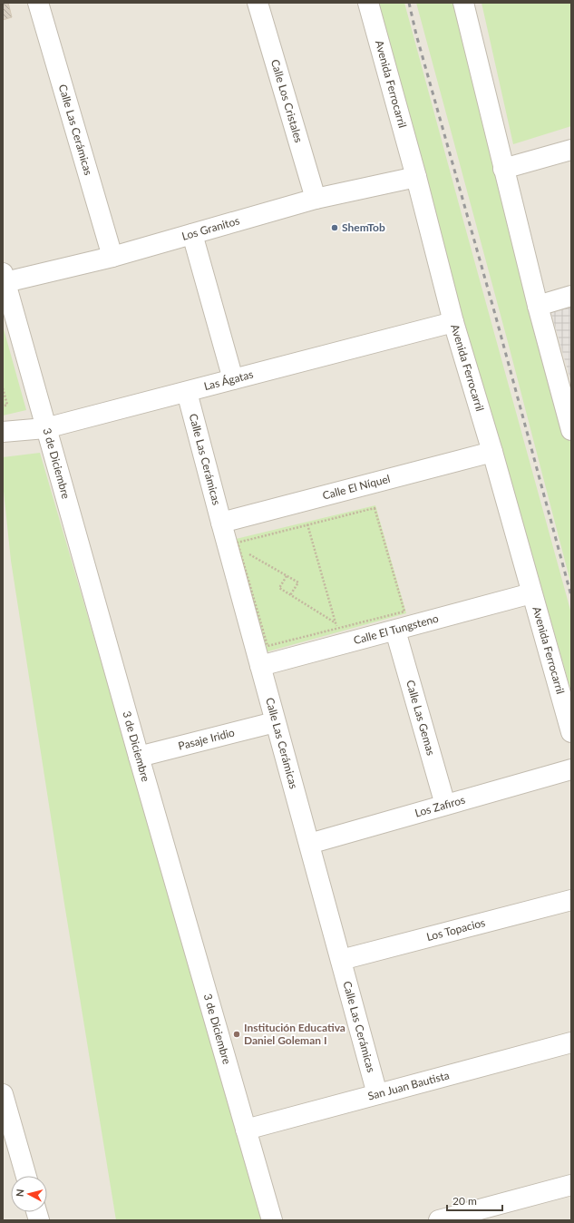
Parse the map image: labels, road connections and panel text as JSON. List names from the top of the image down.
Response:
{
  "streets": {
    "street": [
      "Avenida Ferrocarril",
      "Calle Los Cristales",
      "Calle Las Cerámicas",
      "Los Granitos",
      "Las Ágatas",
      "3 de Diciembre",
      "Calle El Níquel",
      "Calle El Tungsteno",
      "Calle Las Gemas",
      "Pasaje Iridio",
      "Los Zafiros",
      "Los Topacios",
      "San Juan Bautista"
    ]
  },
  "crossings": [
    ["Avenida Ferrocarril", "Los Granitos"],
    ["Avenida Ferrocarril", "Las Ágatas"],
    ["Avenida Ferrocarril", "Calle El Níquel"],
    ["Avenida Ferrocarril", "Calle El Tungsteno"],
    ["Calle Los Cristales", "Los Granitos"],
    ["Calle Las Cerámicas", "Los Granitos"],
    ["Calle Las Cerámicas", "Las Ágatas"],
    ["Calle Las Cerámicas", "Calle El Níquel"],
    ["Calle Las Cerámicas", "Calle El Tungsteno"],
    ["Calle Las Cerámicas", "Pasaje Iridio"],
    ["Calle Las Cerámicas", "Los Zafiros"],
    ["Calle Las Cerámicas", "Los Topacios"],
    ["Calle Las Cerámicas", "San Juan Bautista"],
    ["Los Granitos", "3 de Diciembre"],
    ["Las Ágatas", "3 de Diciembre"],
    ["3 de Diciembre", "Pasaje Iridio"],
    ["3 de Diciembre", "San Juan Bautista"],
    ["Calle El Tungsteno", "Calle Las Gemas"],
    ["Calle Las Gemas", "Los Zafiros"]
  ],
  "places": ["ShemTob", "Institución Educativa Daniel Goleman I"],
  "scale_bar": "20 m",
  "north": "left"
}
